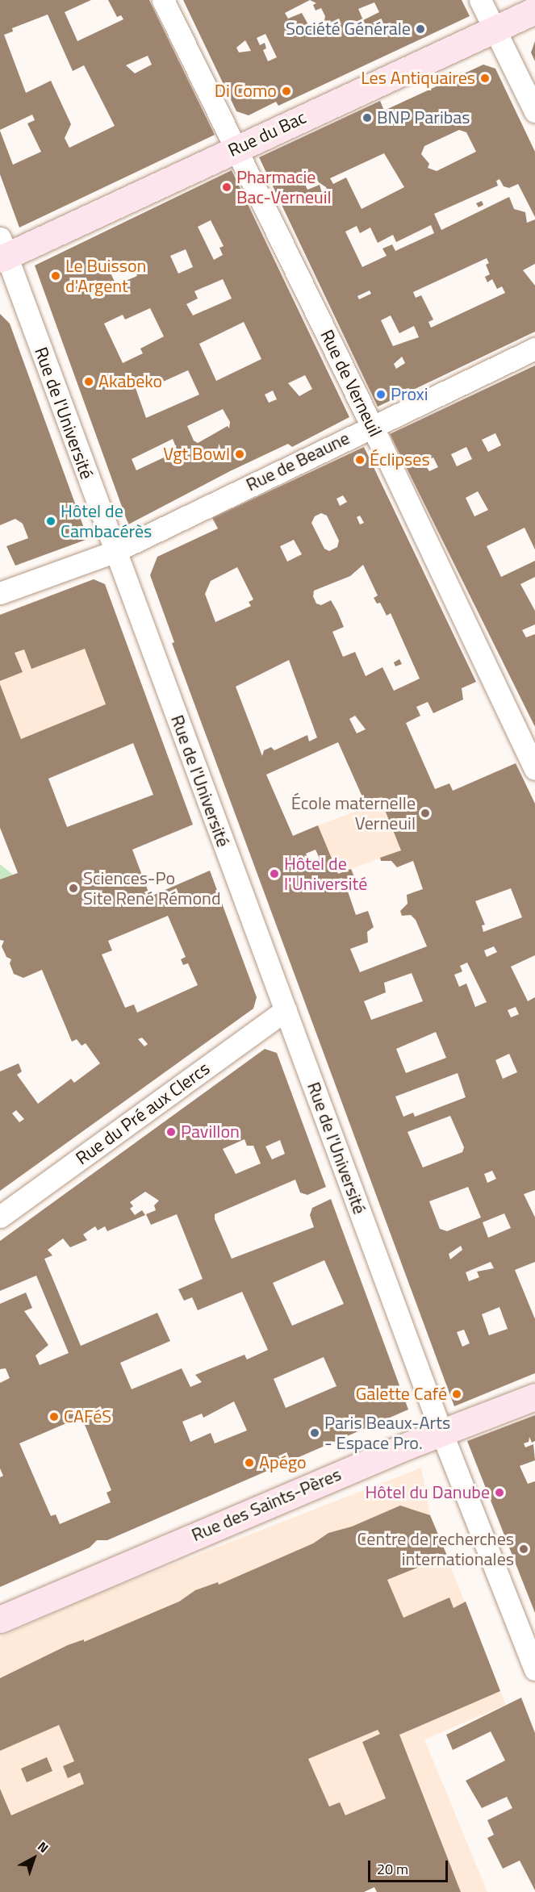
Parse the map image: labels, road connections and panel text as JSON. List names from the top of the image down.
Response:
{
  "streets": {
    "main road": ["Rue du Bac", "Rue des Saints-Pères"],
    "street": [
      "Rue de Verneuil",
      "Rue de l'Université",
      "Rue de Beaune",
      "Rue du Pré aux Clercs"
    ]
  },
  "crossings": [
    ["Rue du Bac", "Rue de Verneuil"],
    ["Rue du Bac", "Rue de l'Université"],
    ["Rue de Verneuil", "Rue de Beaune"],
    ["Rue de l'Université", "Rue de Beaune"],
    ["Rue de l'Université", "Rue du Pré aux Clercs"],
    ["Rue de l'Université", "Rue des Saints-Pères"]
  ],
  "places": [
    "Société Générale",
    "Les Antiquaires",
    "Di Como",
    "BNP Paribas",
    "Pharmacie Bac-Verneuil",
    "Le Buisson d'Argent",
    "Akabeko",
    "Proxi",
    "Vgt Bowl",
    "Éclipses",
    "Hôtel de Cambacérès",
    "École maternelle Verneuil",
    "Hôtel de l'Université",
    "Sciences-Po Site René Rémond",
    "Pavillon",
    "Galette Café",
    "CAFéS",
    "Paris Beaux-Arts - Espace Pro.",
    "Apégo",
    "Hôtel du Danube",
    "Centre de recherches internationales"
  ],
  "scale_bar": "20 m",
  "north": "top right"
}
